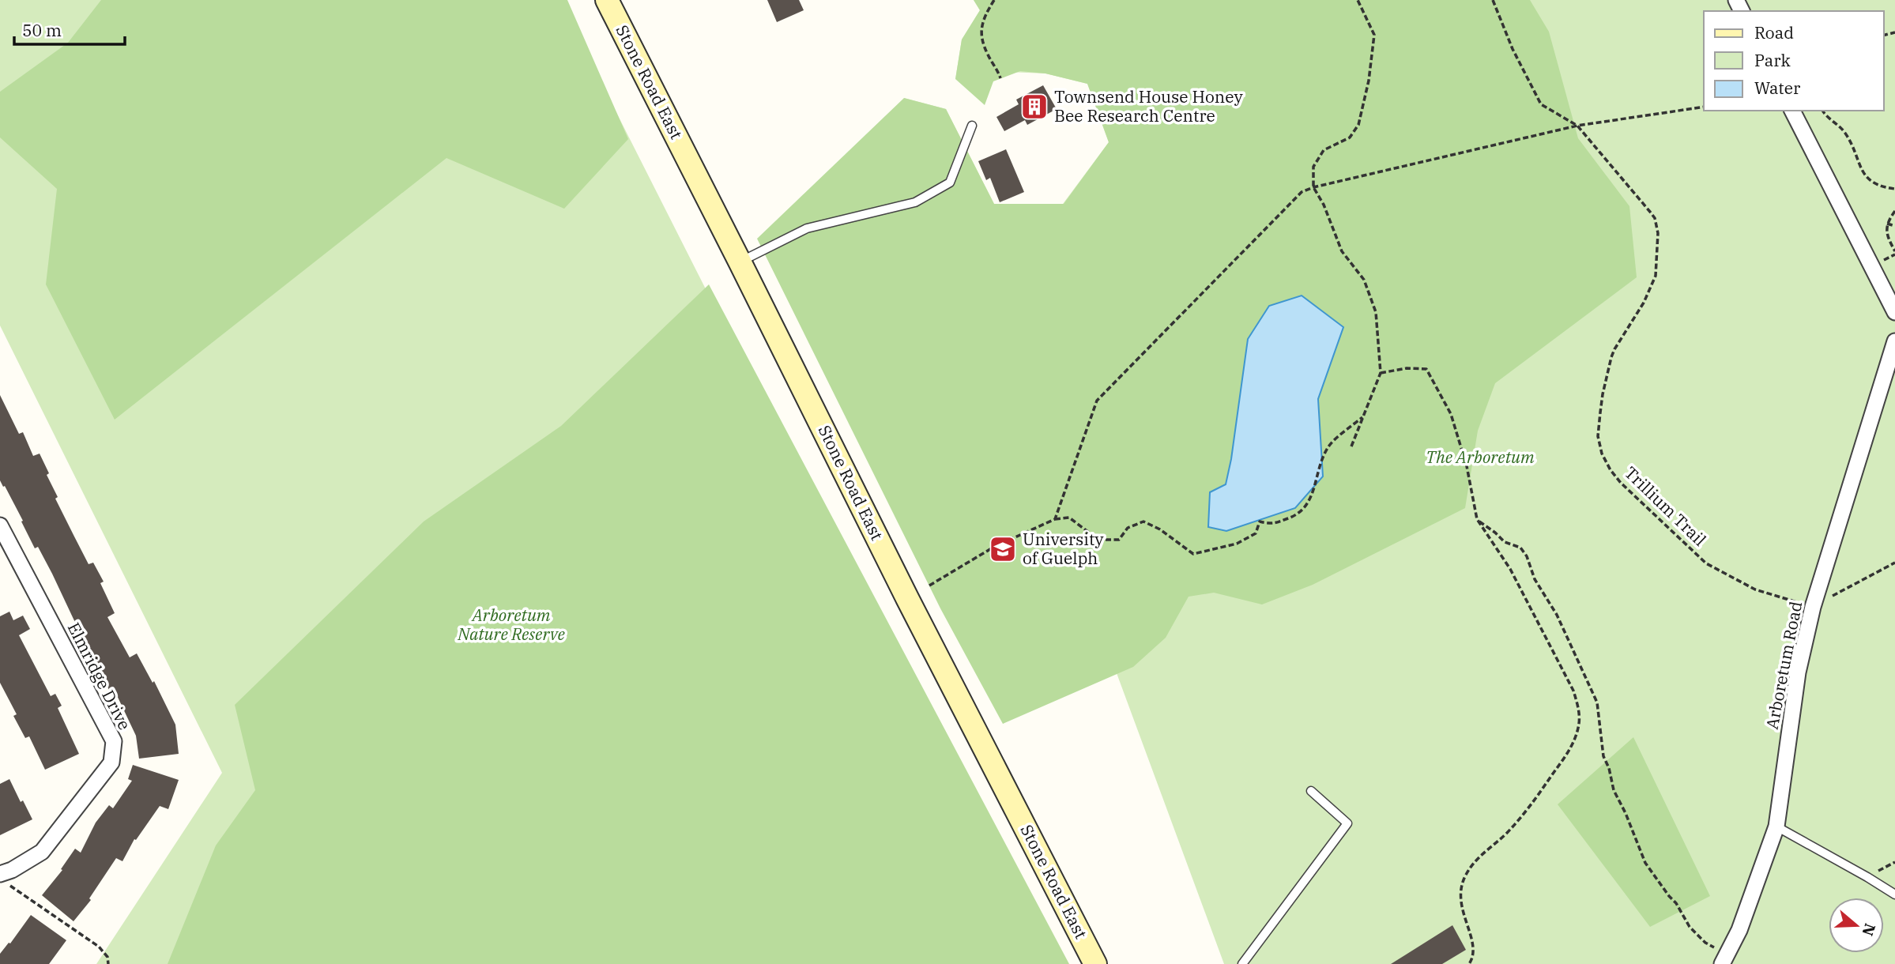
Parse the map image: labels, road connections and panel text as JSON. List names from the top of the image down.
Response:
{
  "streets": {
    "main road": ["Stone Road East"],
    "street": ["Arboretum Road", "Elmridge Drive"],
    "path": ["Trillium Trail"]
  },
  "crossings": [
    ["Trillium Trail", "Arboretum Road"]
  ],
  "parks": ["The Arboretum", "Arboretum Nature Reserve"],
  "places": {
    "building": ["Townsend House Honey Bee Research Centre"],
    "school or university": ["University of Guelph"]
  },
  "legend": ["Road", "Park", "Water"],
  "scale_bar": "50 m",
  "north": "right"
}
